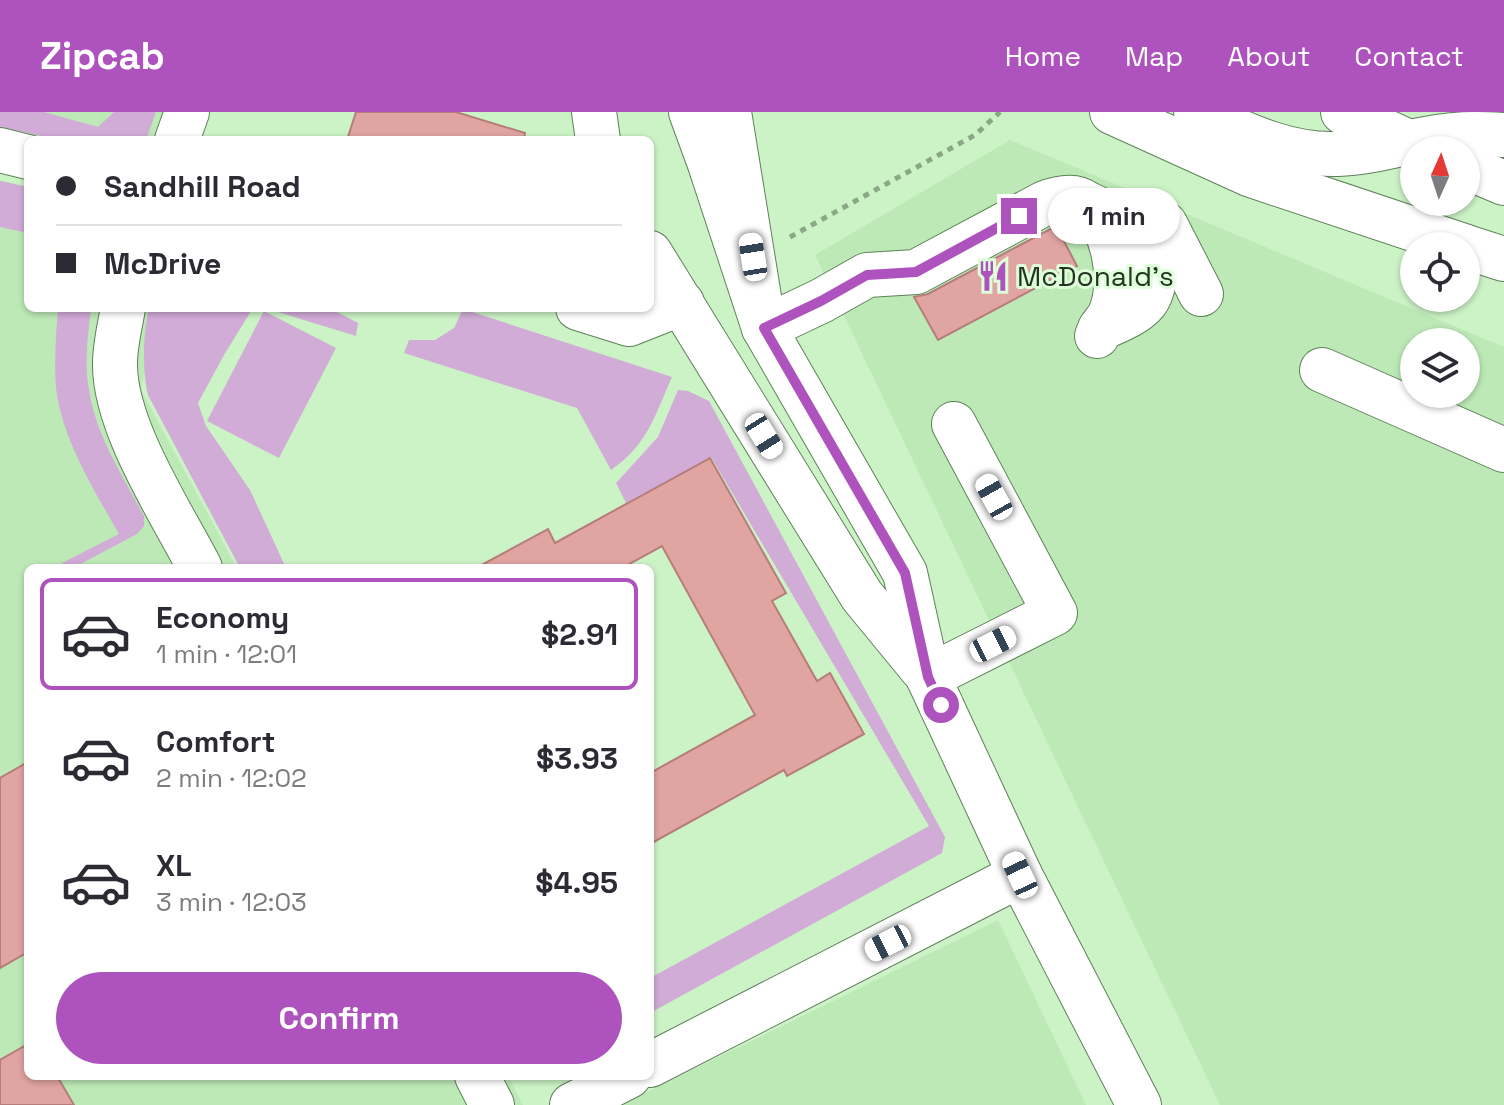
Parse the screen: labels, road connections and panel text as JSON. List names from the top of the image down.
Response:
{
  "places": {
    "restaurant": ["McDonald's"]
  },
  "north": "top",
  "page": {
    "header": "Zipcab",
    "nav": [
      "Home",
      "Map",
      "About",
      "Contact"
    ],
    "banner": ["Sandhill Road", "McDrive"],
    "bubble": "1 min",
    "list": [
      {
        "name": "Economy",
        "note": "1 min · 12:01",
        "value": "$2.91"
      },
      {
        "name": "Comfort",
        "note": "2 min · 12:02",
        "value": "$3.93"
      },
      {
        "name": "XL",
        "note": "3 min · 12:03",
        "value": "$4.95"
      }
    ],
    "buttons": "Confirm"
  }
}
